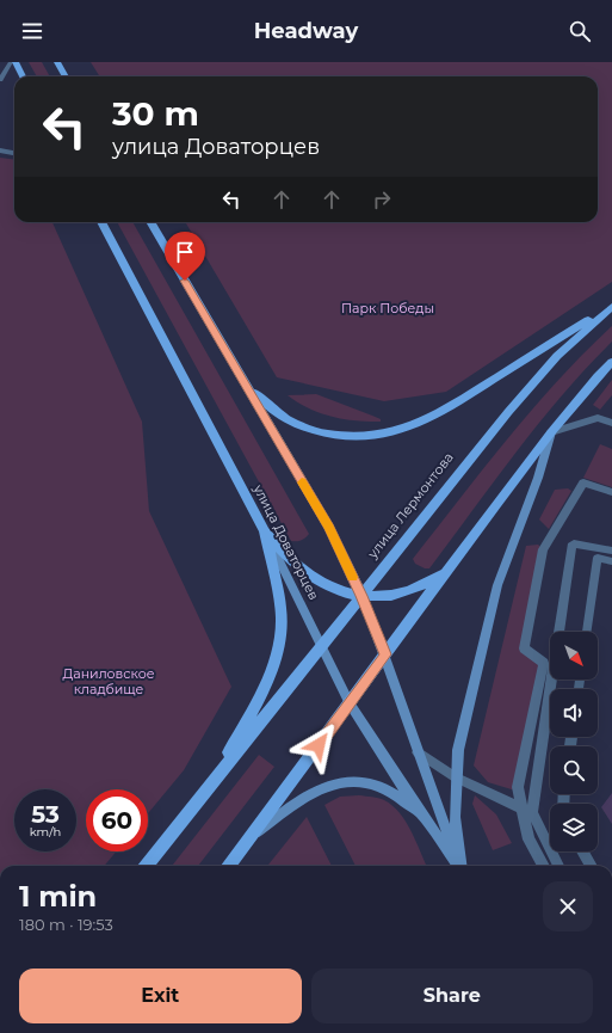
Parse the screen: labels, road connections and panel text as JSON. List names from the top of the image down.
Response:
{
  "streets": {
    "main road": ["улица Лермонтова", "улица Доваторцев"]
  },
  "crossings": [
    ["улица Лермонтова", "улица Доваторцев"]
  ],
  "parks": ["Парк Победы", "Даниловское кладбище"],
  "north": "bottom right",
  "page": {
    "header": "Headway",
    "turn": ["30 m", "улица Доваторцев"],
    "speed": "53 km/h",
    "limit": "60",
    "heading": ["1 min", "180 m · 19:53"],
    "buttons": ["Exit", "Share"]
  }
}
